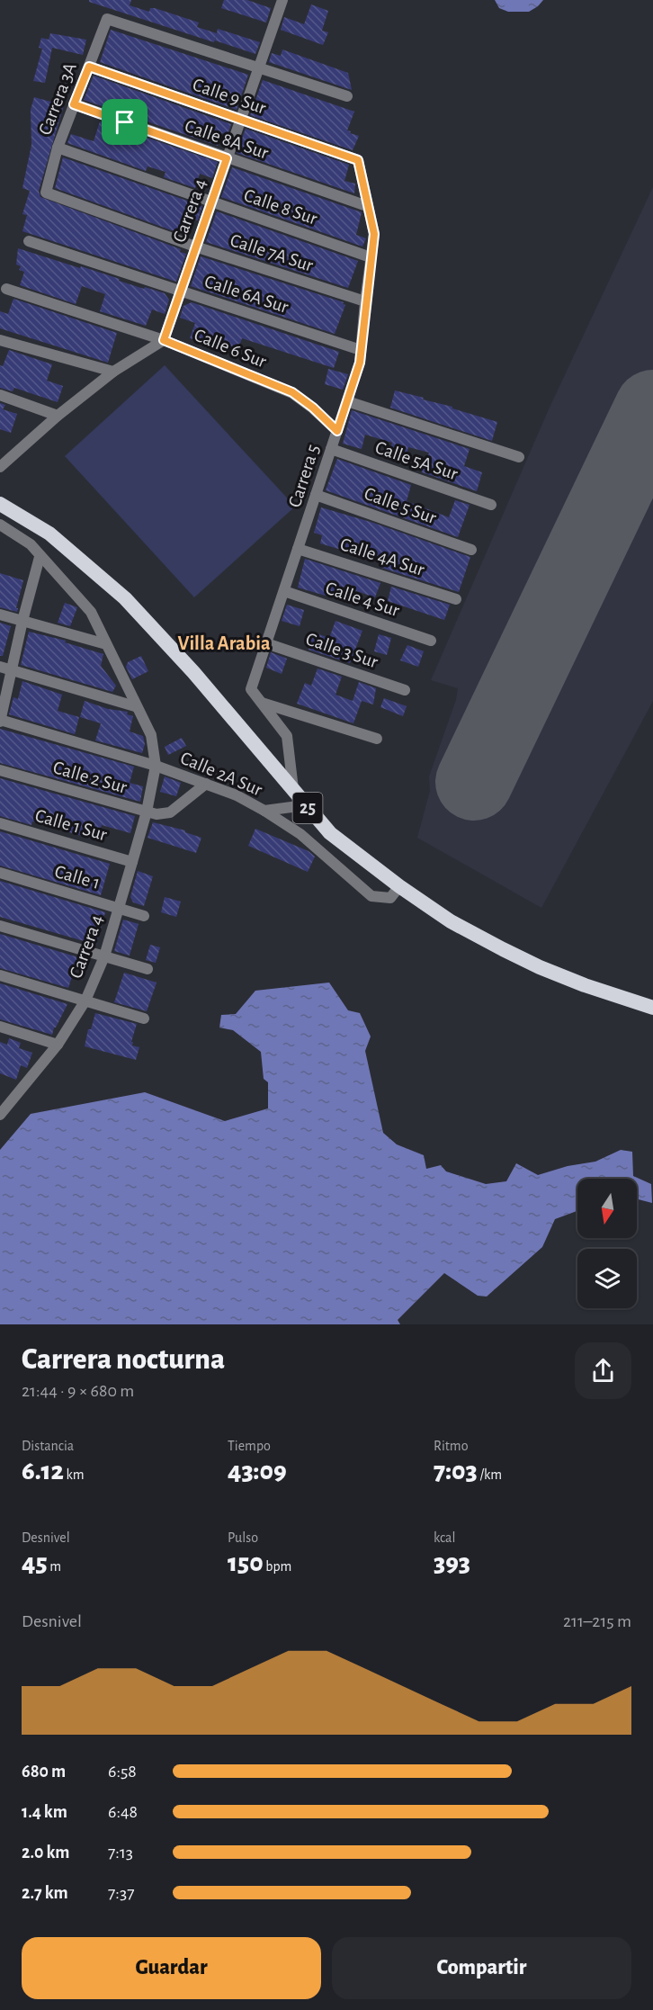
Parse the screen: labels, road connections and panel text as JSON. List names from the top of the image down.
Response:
{
  "streets": {
    "highway": ["25"],
    "street": [
      "Calle 9 Sur",
      "Carrera 3A",
      "Calle 8A Sur",
      "Calle 8 Sur",
      "Carrera 4",
      "Calle 7A Sur",
      "Calle 6A Sur",
      "Calle 6 Sur",
      "Calle 5A Sur",
      "Carrera 5",
      "Calle 5 Sur",
      "Calle 4A Sur",
      "Calle 4 Sur",
      "Calle 3 Sur",
      "Calle 2A Sur",
      "Calle 2 Sur",
      "Calle 1 Sur",
      "Calle 1"
    ]
  },
  "crossings": [
    ["Calle 9 Sur", "Carrera 3A"],
    ["Calle 9 Sur", "Carrera 4"],
    ["Calle 9 Sur", "Carrera 5"],
    ["Carrera 3A", "Calle 8A Sur"],
    ["Carrera 3A", "Calle 8 Sur"],
    ["Carrera 3A", "Carrera 4"],
    ["Carrera 3A", "Calle 7A Sur"],
    ["Calle 8A Sur", "Carrera 4"],
    ["Calle 8A Sur", "Carrera 5"],
    ["Calle 8 Sur", "Carrera 4"],
    ["Calle 8 Sur", "Carrera 5"],
    ["Carrera 4", "Calle 7A Sur"],
    ["Carrera 4", "Calle 6A Sur"],
    ["Carrera 4", "Calle 6 Sur"],
    ["Carrera 4", "Calle 2A Sur"],
    ["Carrera 4", "Calle 2 Sur"],
    ["Carrera 4", "Calle 1 Sur"],
    ["Carrera 4", "Calle 1"],
    ["Calle 7A Sur", "Carrera 5"],
    ["Calle 6A Sur", "Carrera 5"],
    ["Calle 6 Sur", "Carrera 5"],
    ["Calle 5A Sur", "Carrera 5"],
    ["Carrera 5", "Calle 5 Sur"],
    ["Carrera 5", "Calle 4A Sur"],
    ["Carrera 5", "Calle 4 Sur"],
    ["Carrera 5", "Calle 3 Sur"],
    ["Carrera 5", "25"],
    ["Calle 2A Sur", "Calle 2 Sur"],
    ["Calle 2A Sur", "25"]
  ],
  "districts": ["Villa Arabia"],
  "north": "bottom",
  "page": {
    "heading": ["Carrera nocturna", "21:44 · 9 × 680 m"],
    "stats": [
      ["Distancia", "6.12 km"],
      ["Tiempo", "43:09"],
      ["Ritmo", "7:03 /km"],
      ["Desnivel", "45 m"],
      ["Pulso", "150 bpm"],
      ["kcal", "393"]
    ],
    "chart": ["Desnivel", "211–215 m"],
    "list": [
      {
        "name": "680 m",
        "note": "6:58"
      },
      {
        "name": "1.4 km",
        "note": "6:48"
      },
      {
        "name": "2.0 km",
        "note": "7:13"
      },
      {
        "name": "2.7 km",
        "note": "7:37"
      }
    ],
    "buttons": ["Guardar", "Compartir"]
  }
}
